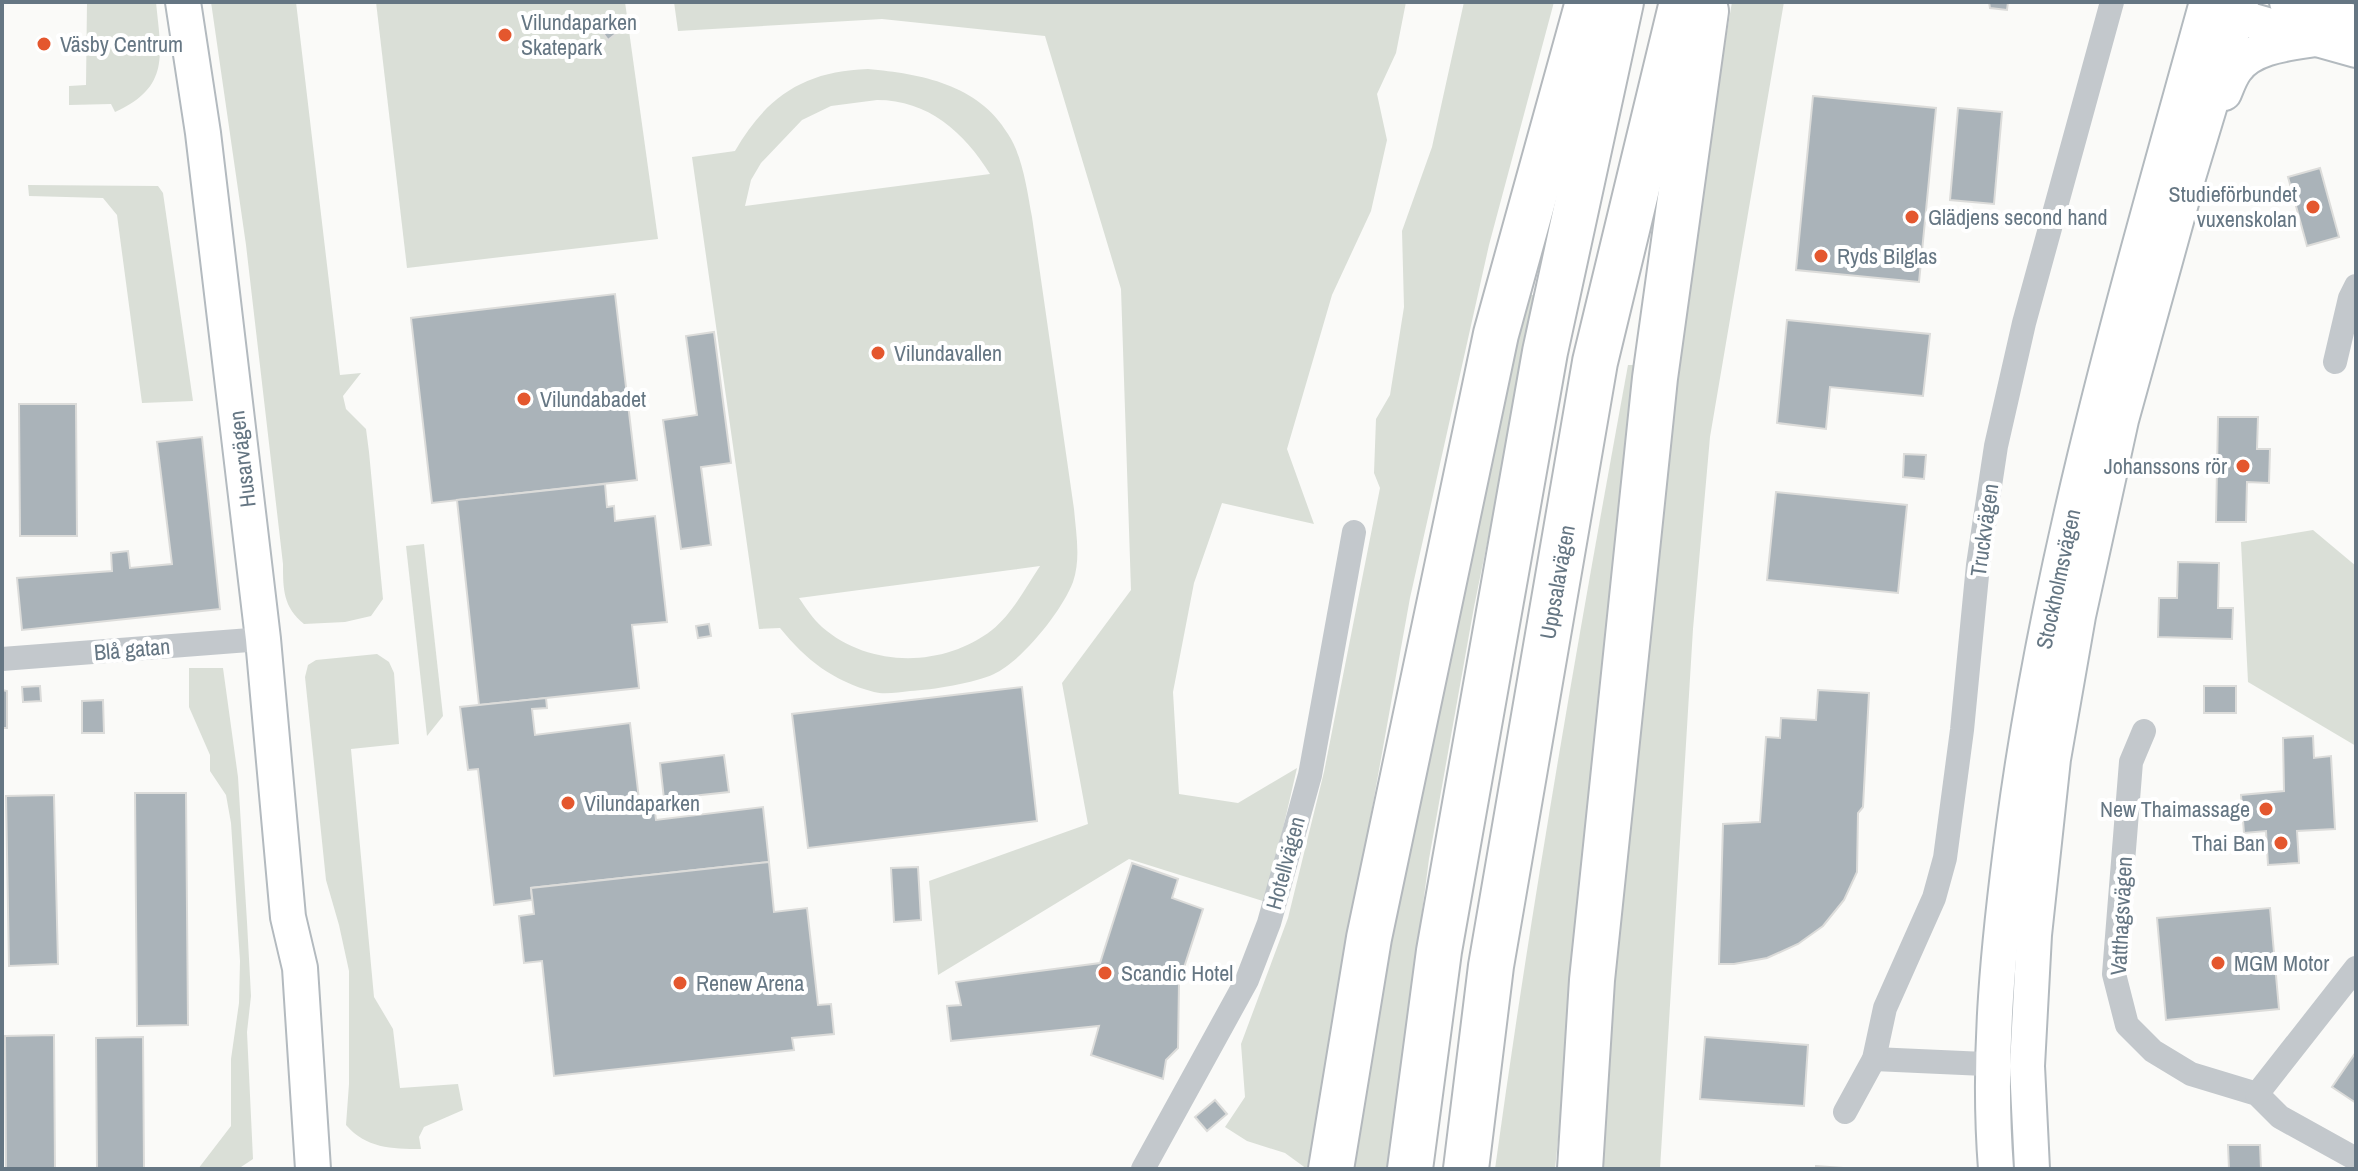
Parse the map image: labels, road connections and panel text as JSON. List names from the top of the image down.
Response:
{
  "streets": {
    "highway": ["Uppsalavägen"],
    "main road": ["Husarvägen", "Stockholmsvägen"],
    "street": [
      "Truckvägen",
      "Blå gatan",
      "Hotellvägen",
      "Vatthagsvägen"
    ]
  },
  "crossings": [
    ["Husarvägen", "Blå gatan"]
  ],
  "places": [
    "Vilundaparken Skatepark",
    "Väsby Centrum",
    "Studieförbundet vuxenskolan",
    "Glädjens second hand",
    "Ryds Bilglas",
    "Vilundavallen",
    "Vilundabadet",
    "Johanssons rör",
    "Vilundaparken",
    "New Thaimassage",
    "Thai Ban",
    "MGM Motor",
    "Scandic Hotel",
    "Renew Arena"
  ]
}
